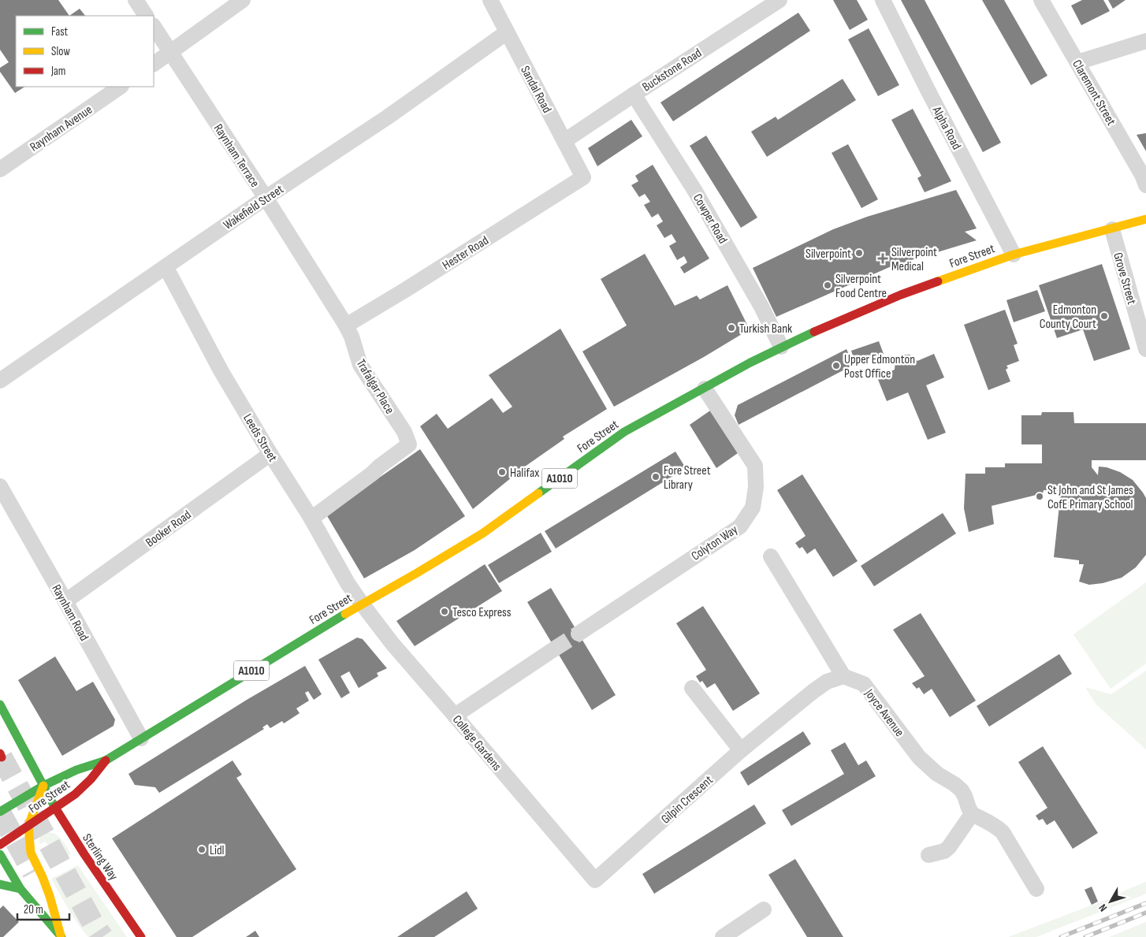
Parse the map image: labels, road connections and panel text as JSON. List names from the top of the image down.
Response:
{
  "streets": {
    "main road": ["Fore Street", "A1010", "Sterling Way"],
    "street": [
      "Buckstone Road",
      "Sandal Road",
      "Claremont Street",
      "Raynham Avenue",
      "Alpha Road",
      "Raynham Terrace",
      "Wakefield Street",
      "Cowper Road",
      "Hester Road",
      "Grove Street",
      "Trafalgar Place",
      "Leeds Street",
      "Booker Road",
      "Colyton Way",
      "Raynham Road",
      "Joyce Avenue",
      "College Gardens",
      "Gilpin Crescent"
    ]
  },
  "crossings": [
    ["Buckstone Road", "Sandal Road"],
    ["Buckstone Road", "Cowper Road"],
    ["Sandal Road", "Wakefield Street"],
    ["Sandal Road", "Hester Road"],
    ["Alpha Road", "Fore Street"],
    ["Raynham Terrace", "Wakefield Street"],
    ["Raynham Terrace", "Hester Road"],
    ["Raynham Terrace", "Trafalgar Place"],
    ["Wakefield Street", "Leeds Street"],
    ["Cowper Road", "Fore Street"],
    ["Hester Road", "Trafalgar Place"],
    ["Fore Street", "Grove Street"],
    ["Fore Street", "Leeds Street"],
    ["Fore Street", "Colyton Way"],
    ["Fore Street", "Raynham Road"],
    ["Fore Street", "College Gardens"],
    ["Fore Street", "Sterling Way"],
    ["Trafalgar Place", "Leeds Street"],
    ["Leeds Street", "Booker Road"],
    ["Leeds Street", "College Gardens"],
    ["Booker Road", "Raynham Road"],
    ["Joyce Avenue", "Gilpin Crescent"],
    ["College Gardens", "Gilpin Crescent"]
  ],
  "places": {
    "other": [
      "Silverpoint",
      "Silverpoint Food Centre",
      "Edmonton County Court",
      "Turkish Bank",
      "Upper Edmonton Post Office",
      "Halifax",
      "Fore Street Library",
      "St John and St James CofE Primary School",
      "Tesco Express",
      "Lidl"
    ],
    "health": ["Silverpoint Medical"]
  },
  "legend": ["Fast", "Slow", "Jam"],
  "scale_bar": "20 m",
  "north": "bottom left"
}
